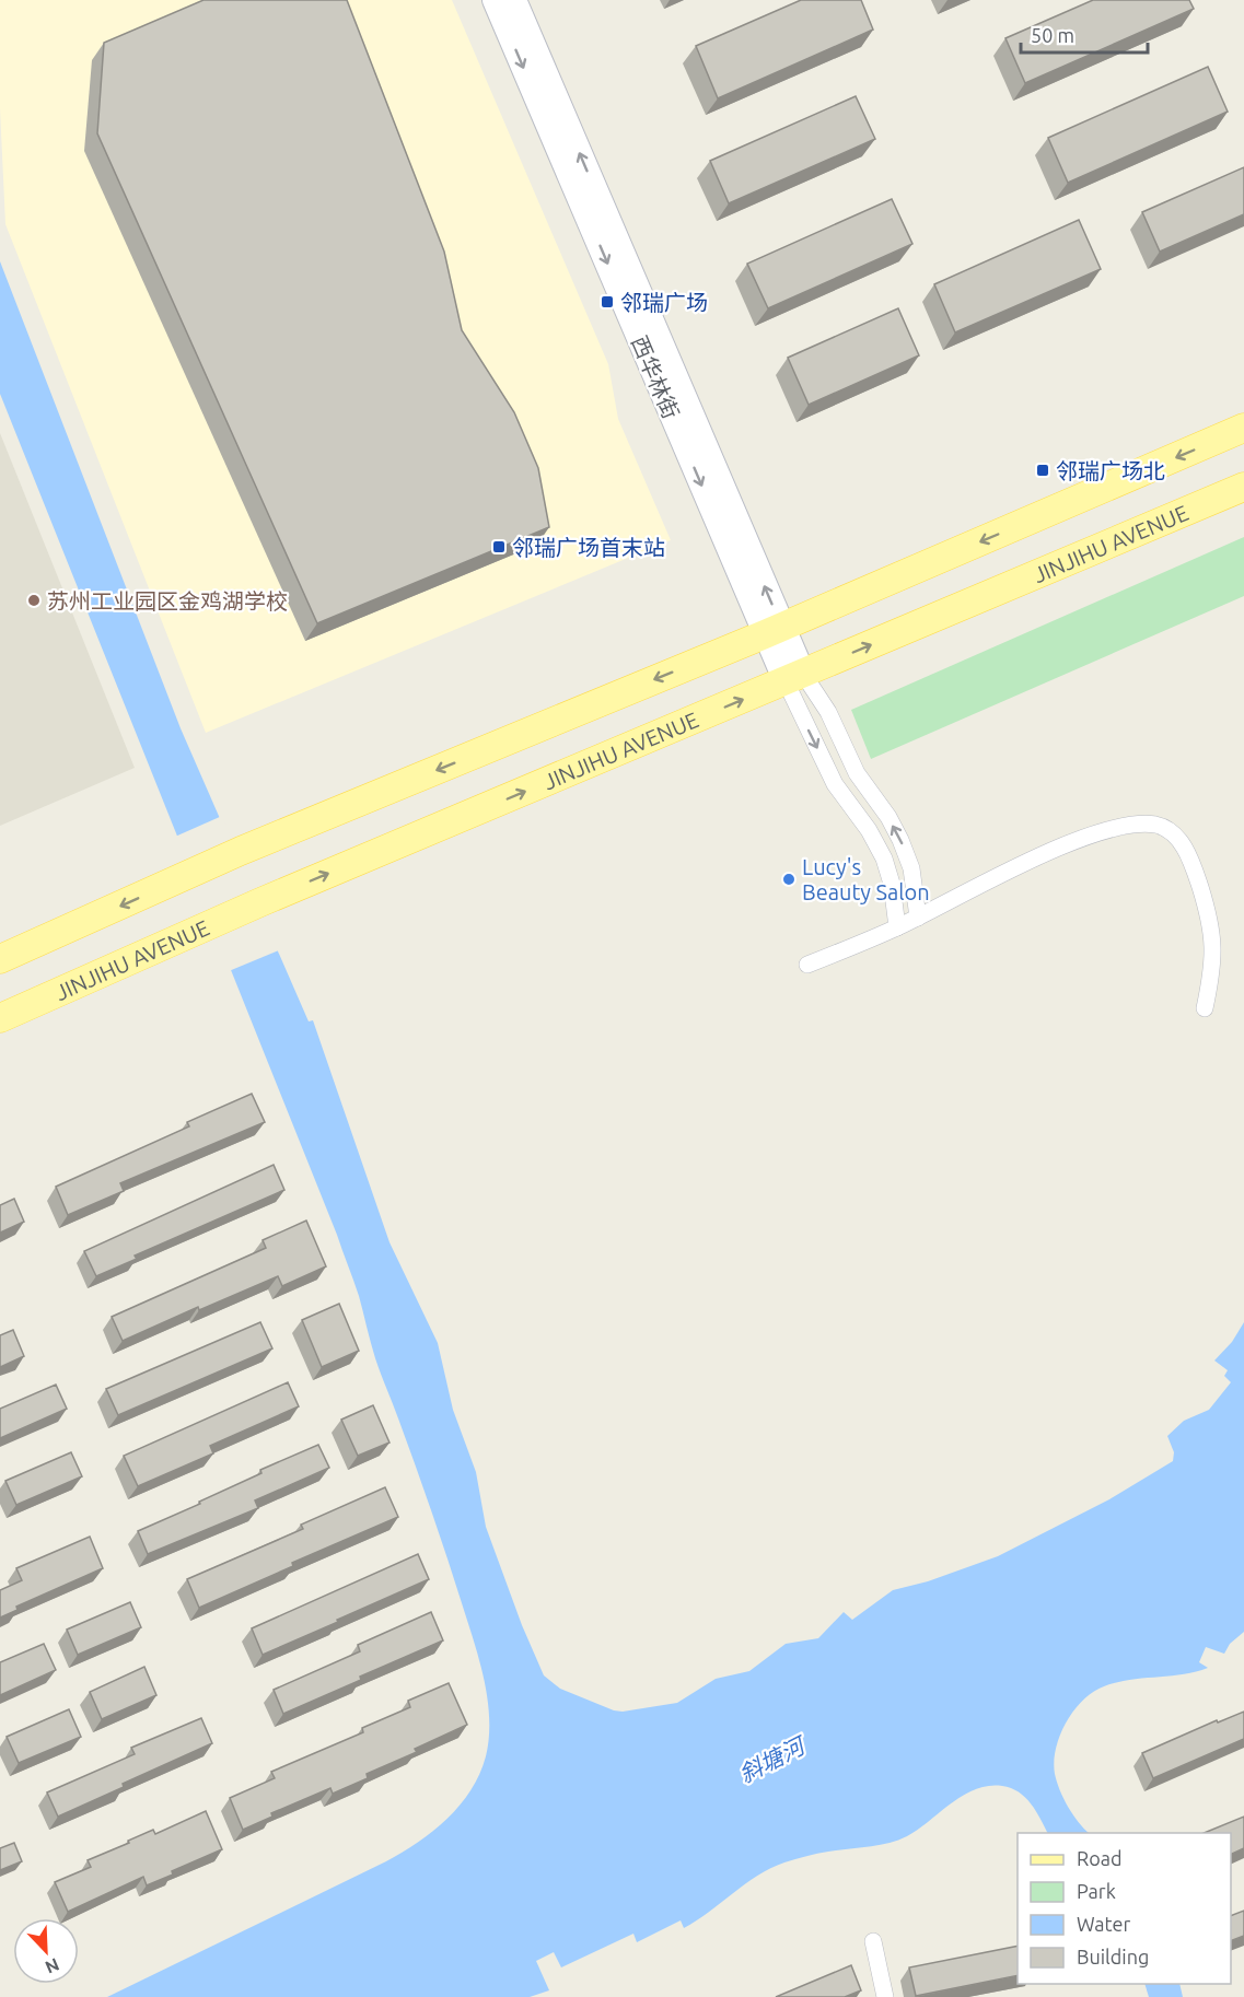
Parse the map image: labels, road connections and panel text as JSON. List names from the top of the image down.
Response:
{
  "streets": {
    "main road": ["西华林街", "JINJIHU AVENUE"]
  },
  "crossings": [
    ["西华林街", "JINJIHU AVENUE"]
  ],
  "water": ["斜塘河"],
  "places": {
    "transit": ["邻瑞广场", "邻瑞广场北", "邻瑞广场首末站"],
    "other": ["苏州工业园区金鸡湖学校", "Lucy's Beauty Salon"]
  },
  "legend": [
    "Road",
    "Park",
    "Water",
    "Building"
  ],
  "scale_bar": "50 m",
  "north": "bottom right"
}
